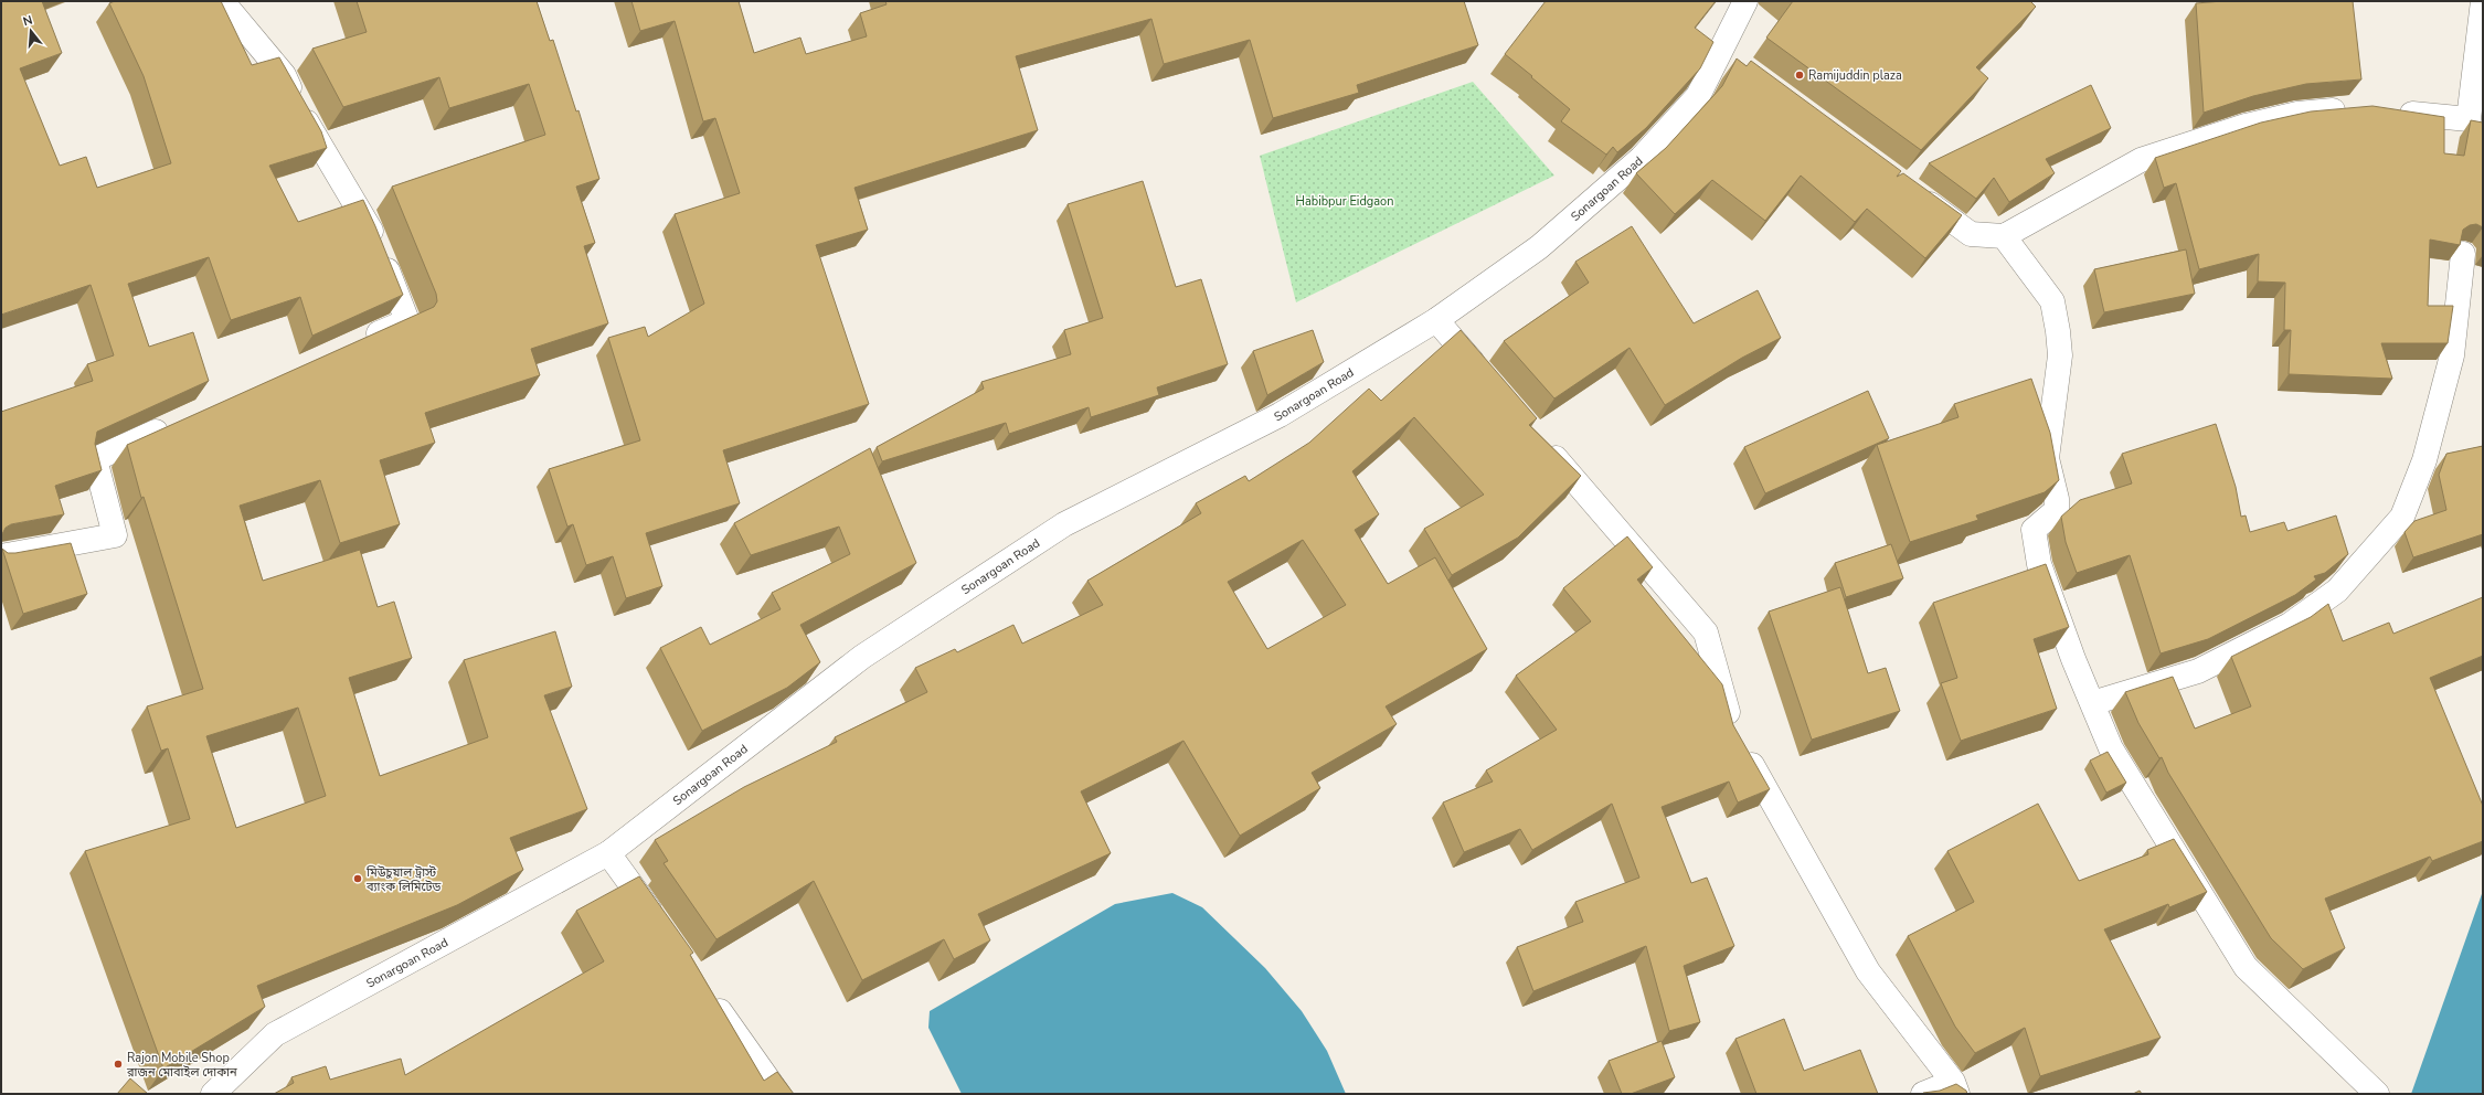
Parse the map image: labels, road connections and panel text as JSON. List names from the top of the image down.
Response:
{
  "streets": {
    "street": ["Sonargoan Road"]
  },
  "parks": ["Habibpur Eidgaon"],
  "places": ["Ramijuddin plaza", "মিউচুয়াল ট্রাস্ট ব্যাংক লিমিটেড", "Rajon Mobile Shop রাজন মোবাইল দোকান"],
  "north": "top"
}
